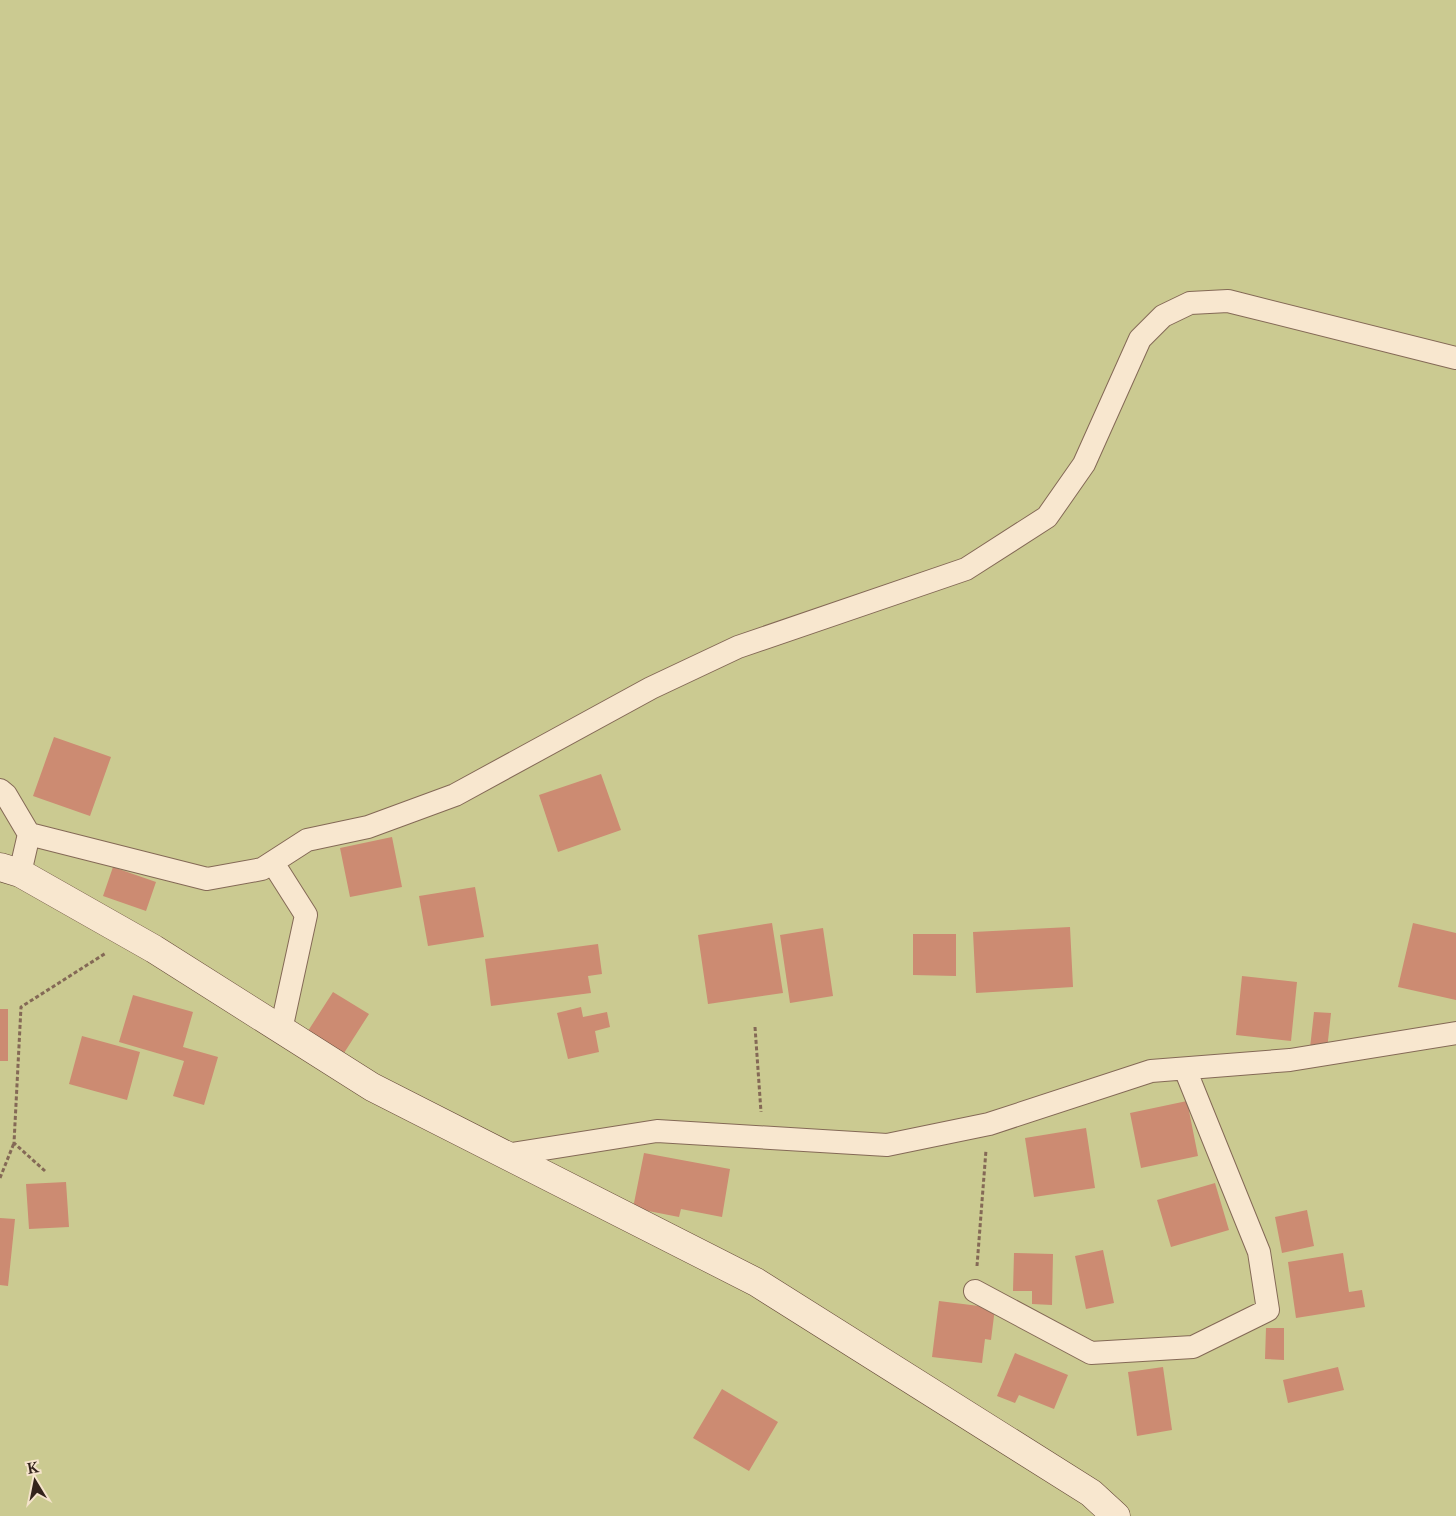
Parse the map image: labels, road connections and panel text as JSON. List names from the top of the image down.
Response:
{
  "north": "top"
}
